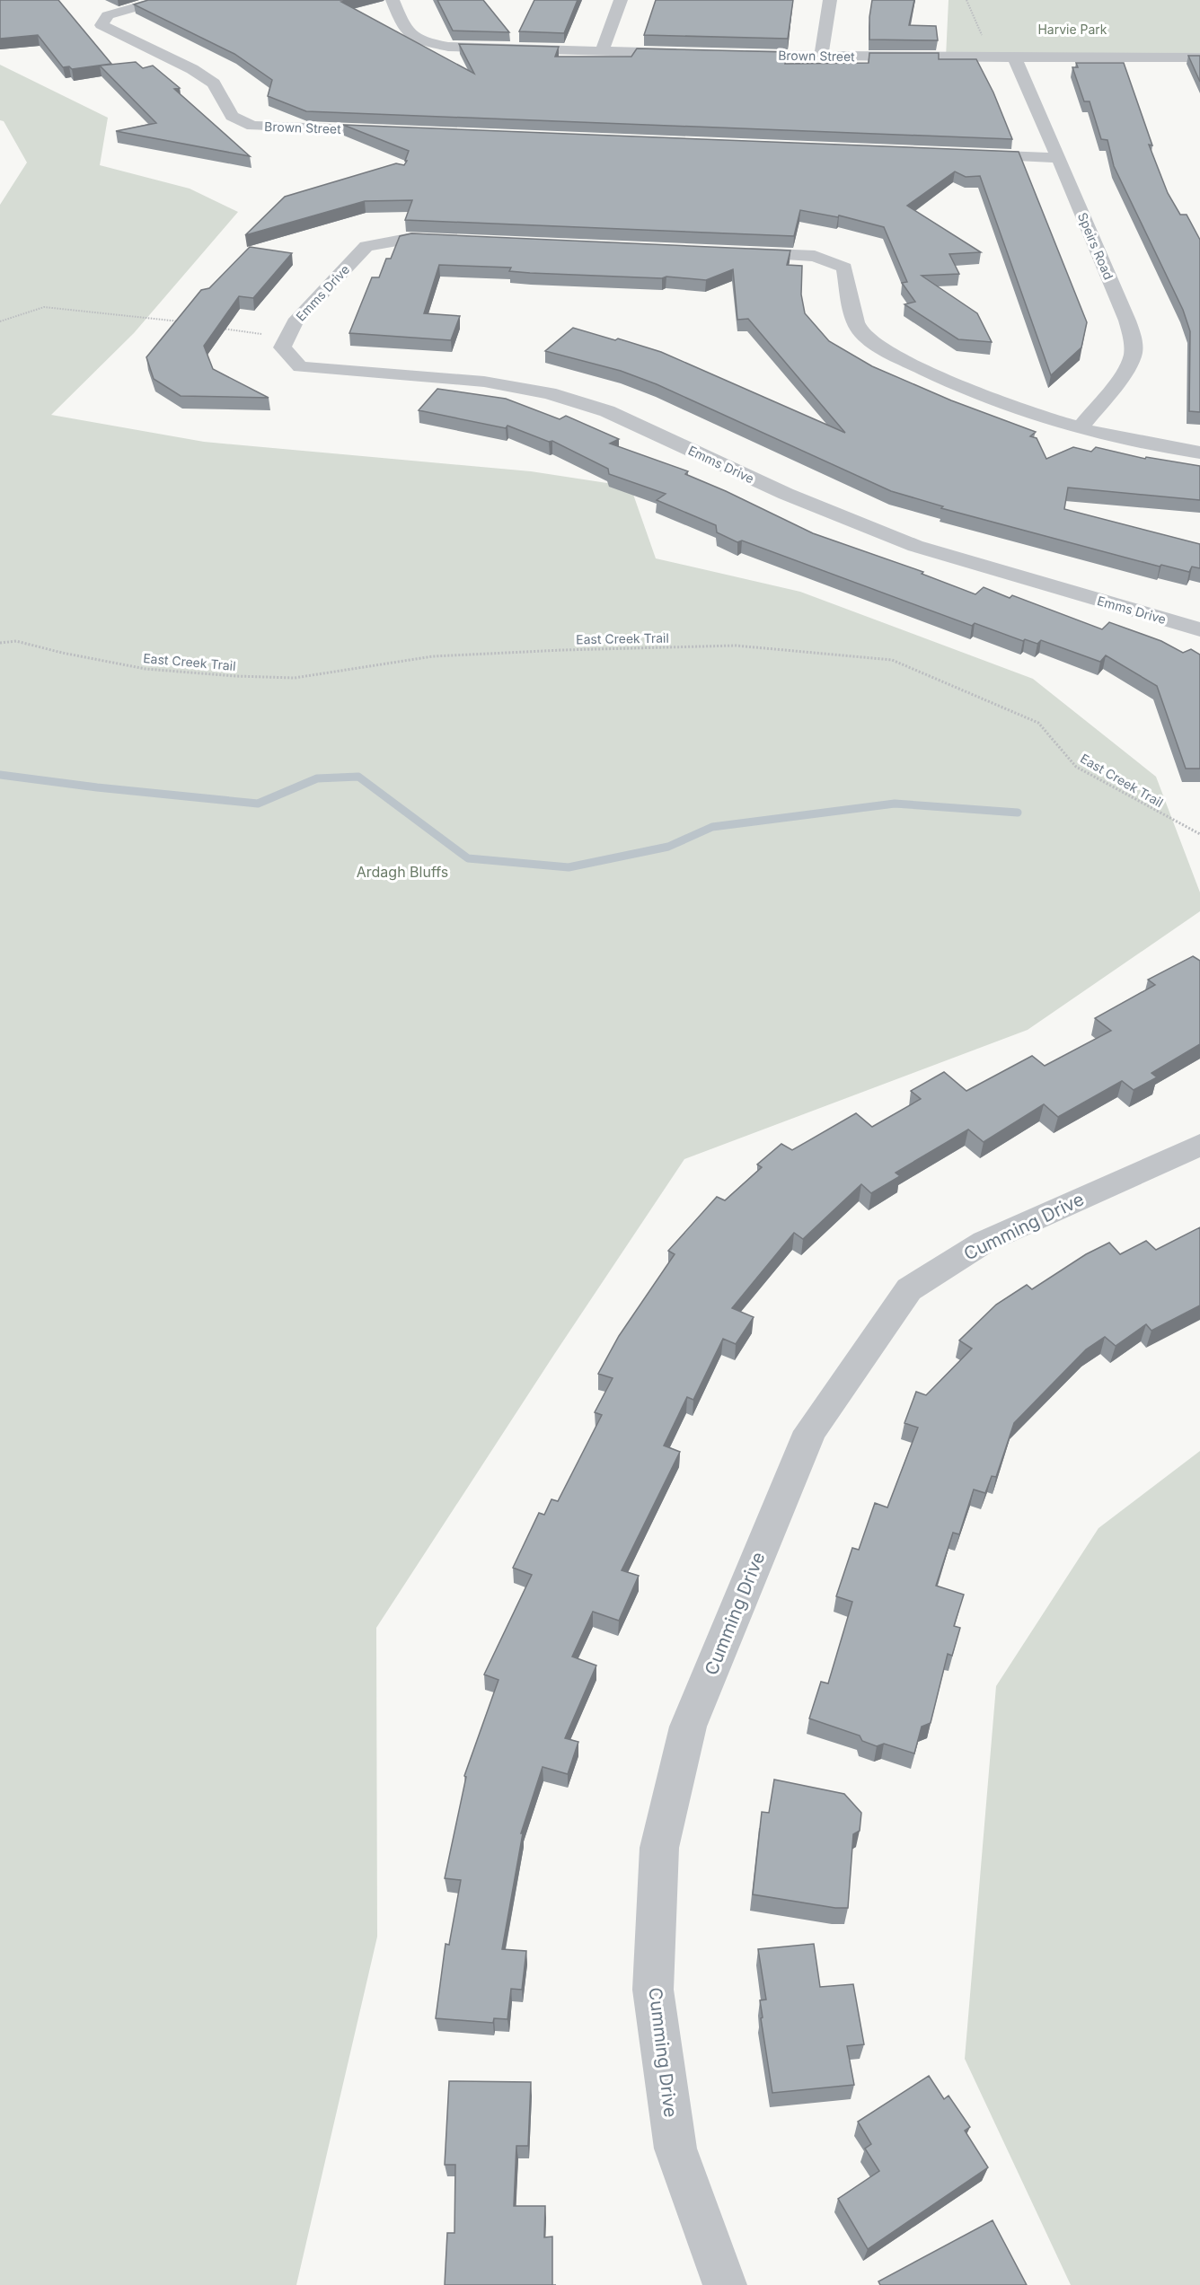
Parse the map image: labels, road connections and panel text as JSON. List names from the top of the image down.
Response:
{
  "streets": {
    "street": [
      "Brown Street",
      "Speirs Road",
      "Emms Drive",
      "Cumming Drive"
    ],
    "path": ["East Creek Trail"]
  },
  "crossings": [
    ["Brown Street", "Speirs Road"]
  ],
  "parks": ["Harvie Park", "Ardagh Bluffs"]
}
